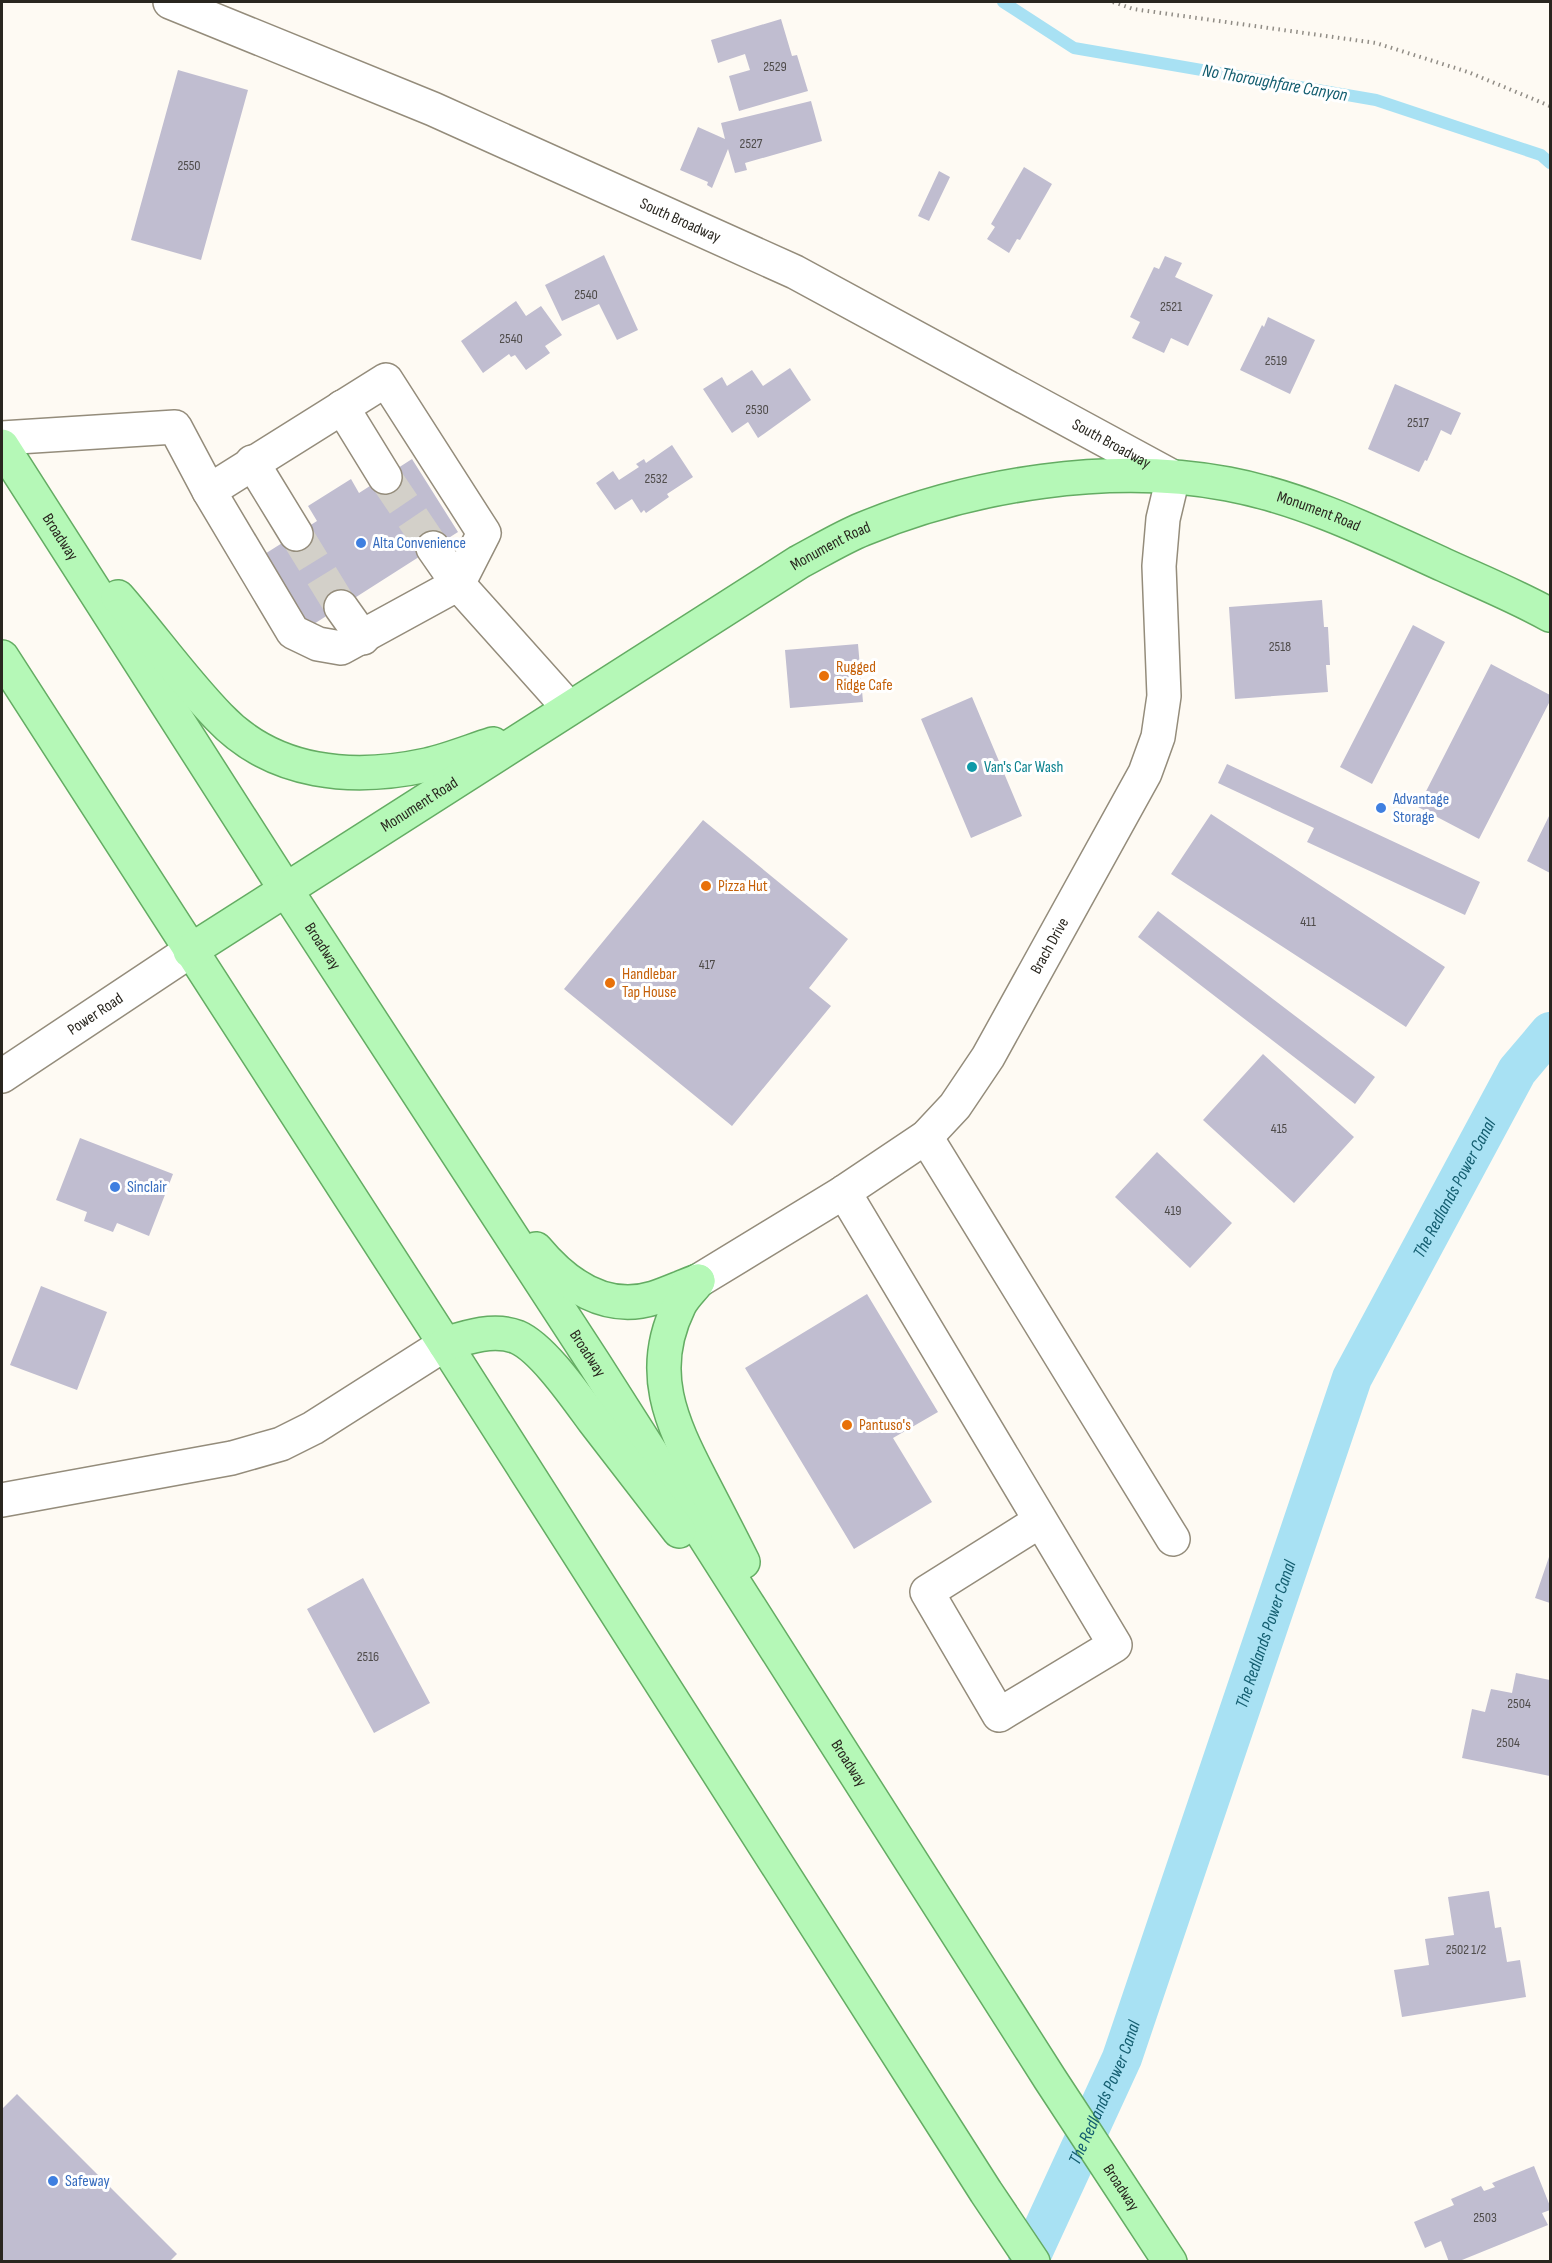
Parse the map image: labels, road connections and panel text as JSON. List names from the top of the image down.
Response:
{
  "streets": {
    "main road": ["Monument Road", "Broadway"],
    "street": ["South Broadway", "Brach Drive", "Power Road"]
  },
  "crossings": [
    ["South Broadway", "Monument Road"],
    ["South Broadway", "Brach Drive"],
    ["Monument Road", "Broadway"],
    ["Monument Road", "Brach Drive"],
    ["Monument Road", "Power Road"]
  ],
  "water": ["No Thoroughfare Canyon", "The Redlands Power Canal"],
  "places": [
    "Alta Convenience",
    "Rugged Ridge Cafe",
    "Van's Car Wash",
    "Advantage Storage",
    "Pizza Hut",
    "Handlebar Tap House",
    "Sinclair",
    "Pantuso's",
    "Safeway"
  ],
  "house_numbers": [
    "2529",
    "2527",
    "2550",
    "2540",
    "2521",
    "2540",
    "2519",
    "2530",
    "2517",
    "2532",
    "2518",
    "411",
    "417",
    "415",
    "419",
    "2516",
    "2504",
    "2504",
    "2502 1/2",
    "2503"
  ]
}
